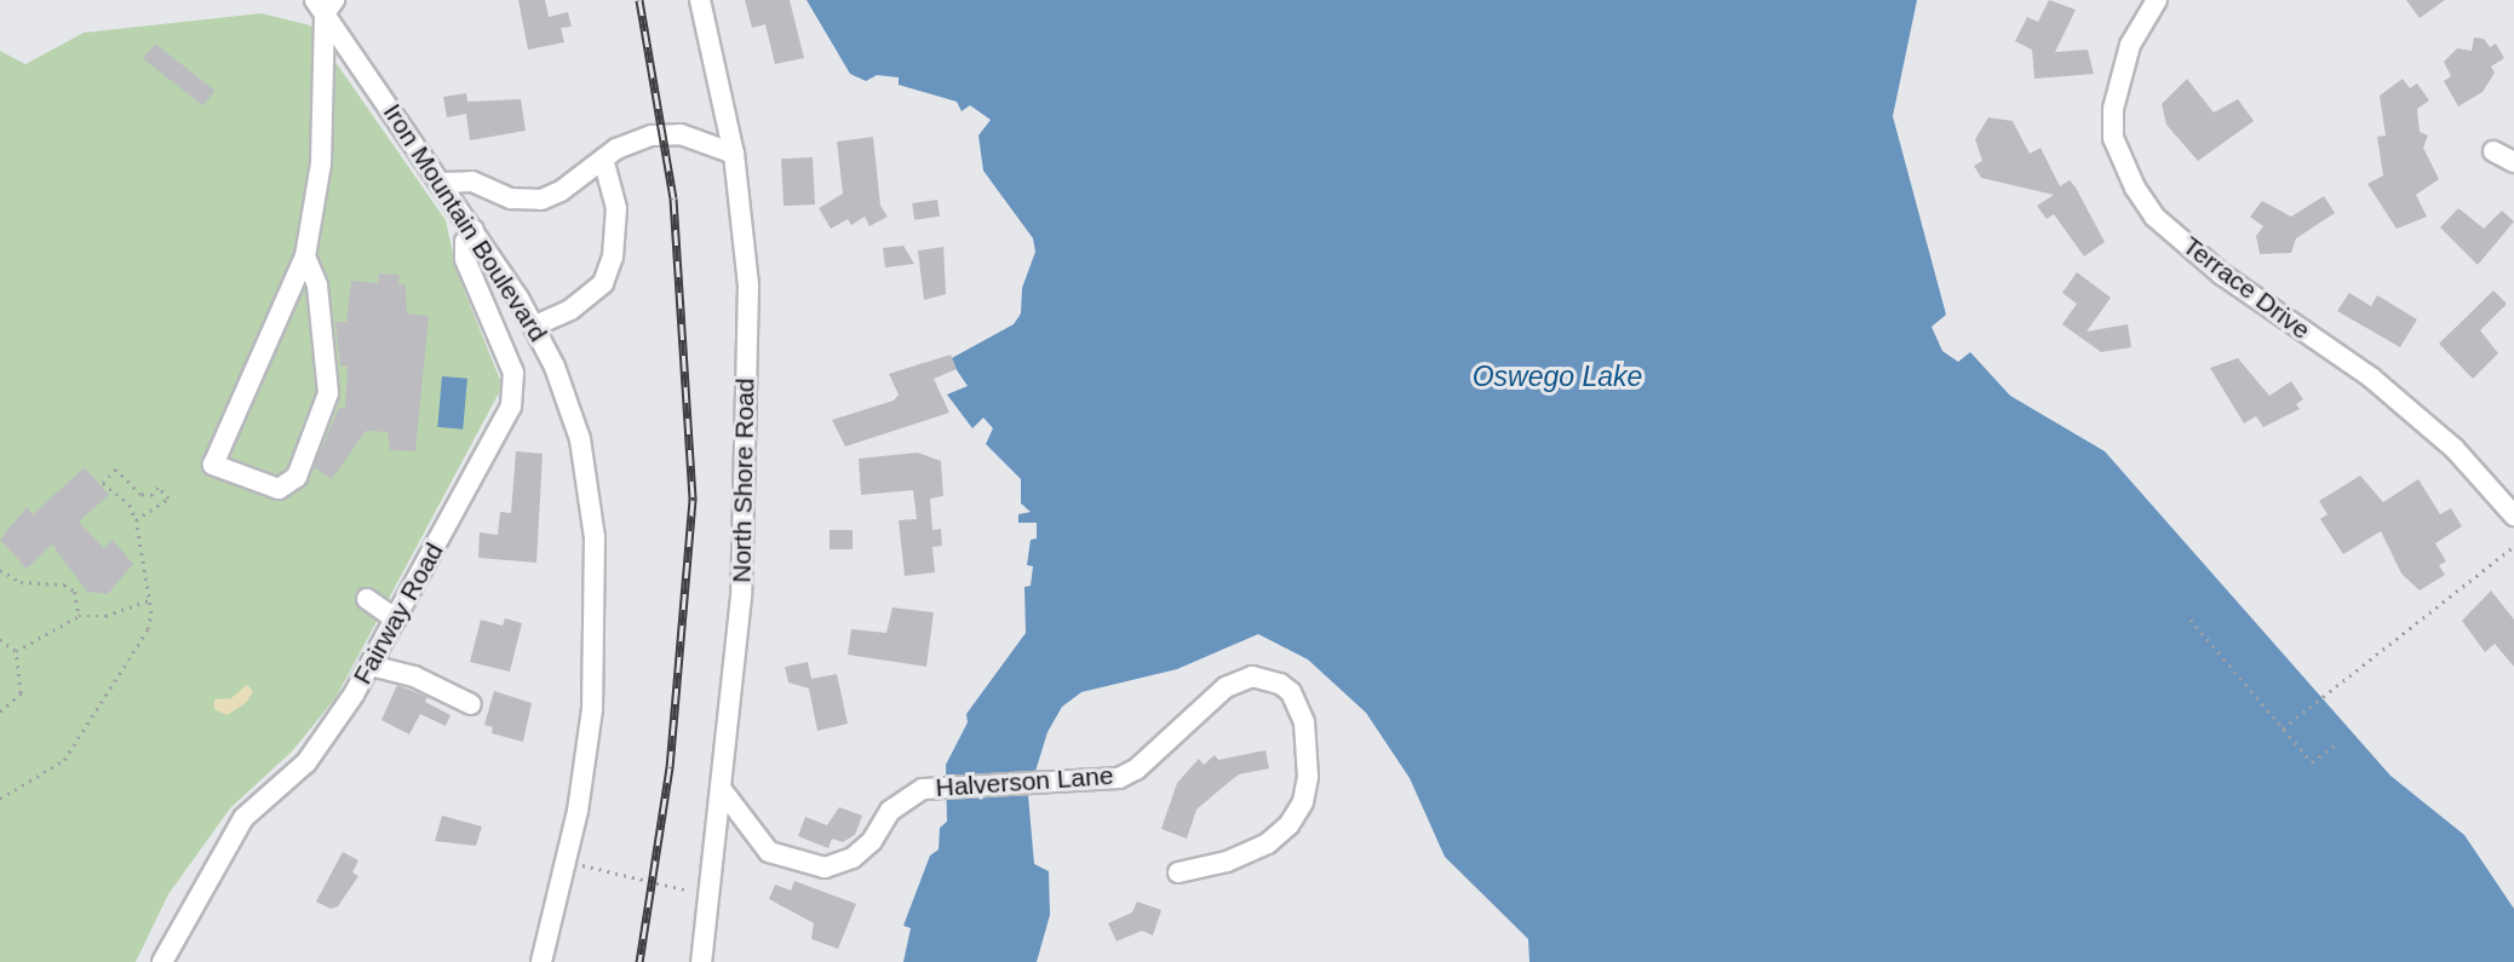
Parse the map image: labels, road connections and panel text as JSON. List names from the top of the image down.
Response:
{
  "streets": {
    "street": [
      "Iron Mountain Boulevard",
      "Terrace Drive",
      "North Shore Road",
      "Fairway Road",
      "Halverson Lane"
    ]
  },
  "crossings": [
    ["Iron Mountain Boulevard", "Fairway Road"],
    ["North Shore Road", "Halverson Lane"]
  ],
  "water": ["Oswego Lake"]
}
